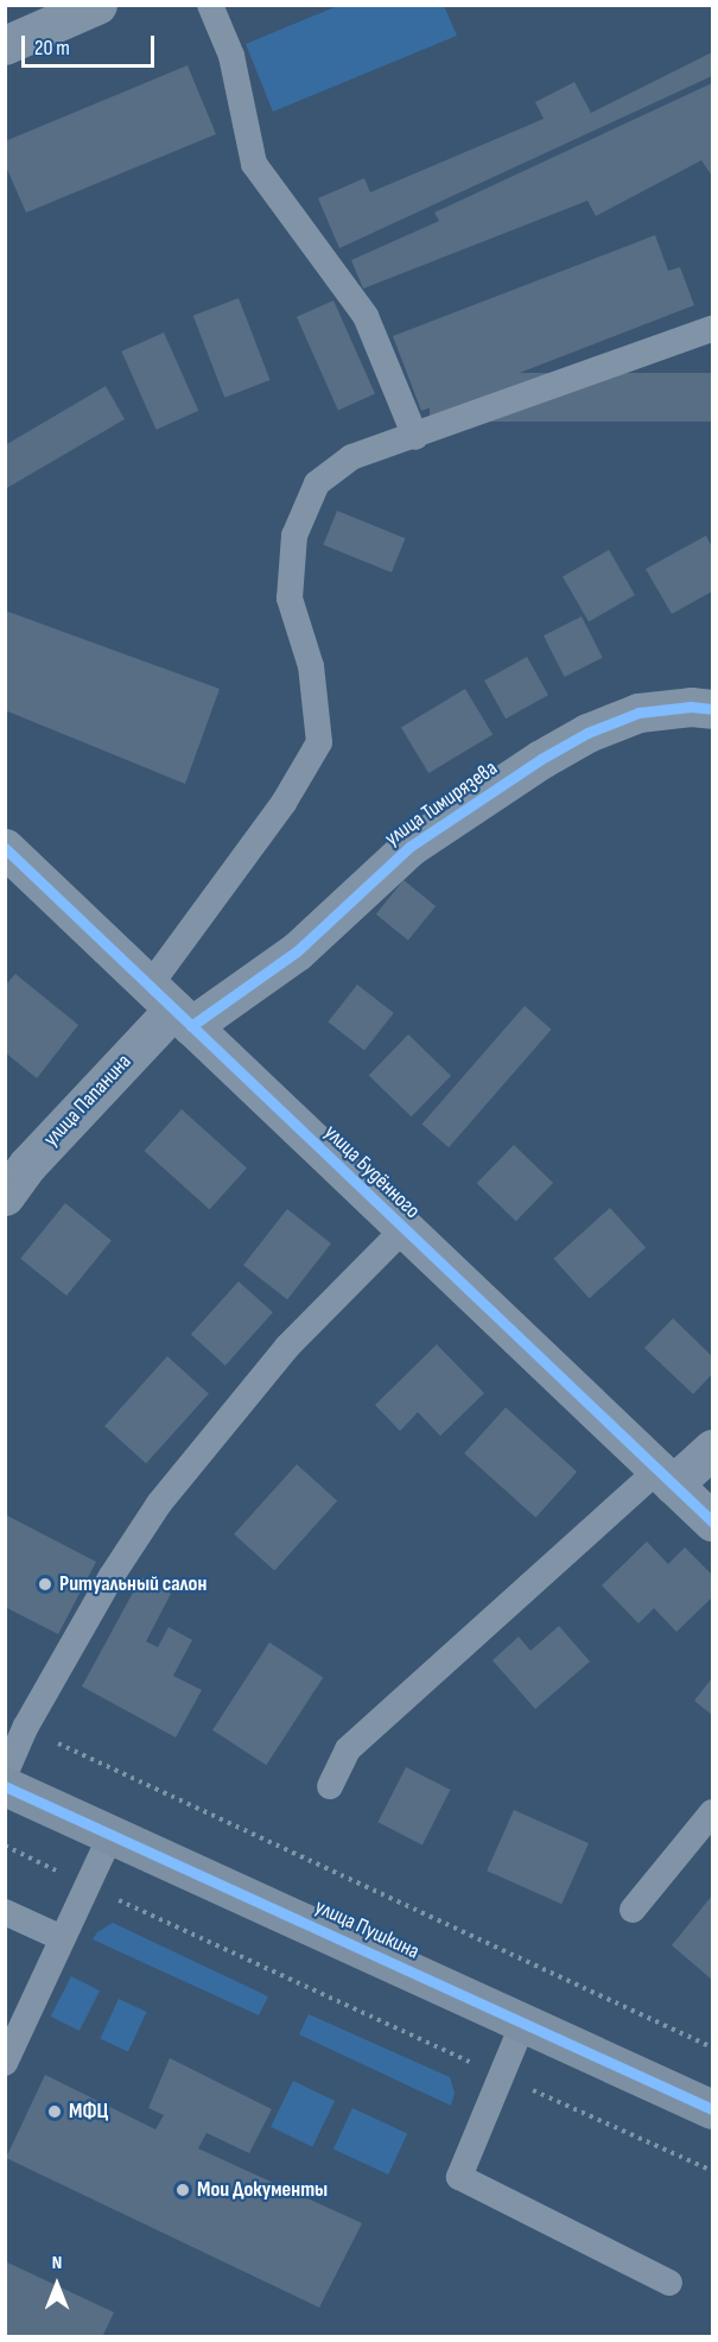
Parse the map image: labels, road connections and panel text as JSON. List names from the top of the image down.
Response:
{
  "streets": {
    "street": [
      "улица Тимирязева",
      "улица Папанина",
      "улица Будённого",
      "улица Пушкина"
    ]
  },
  "crossings": [
    ["улица Тимирязева", "улица Папанина"],
    ["улица Тимирязева", "улица Будённого"],
    ["улица Папанина", "улица Будённого"]
  ],
  "places": ["Ритуальный салон", "МФЦ", "Мои Документы"],
  "scale_bar": "20 m",
  "north": "top"
}
